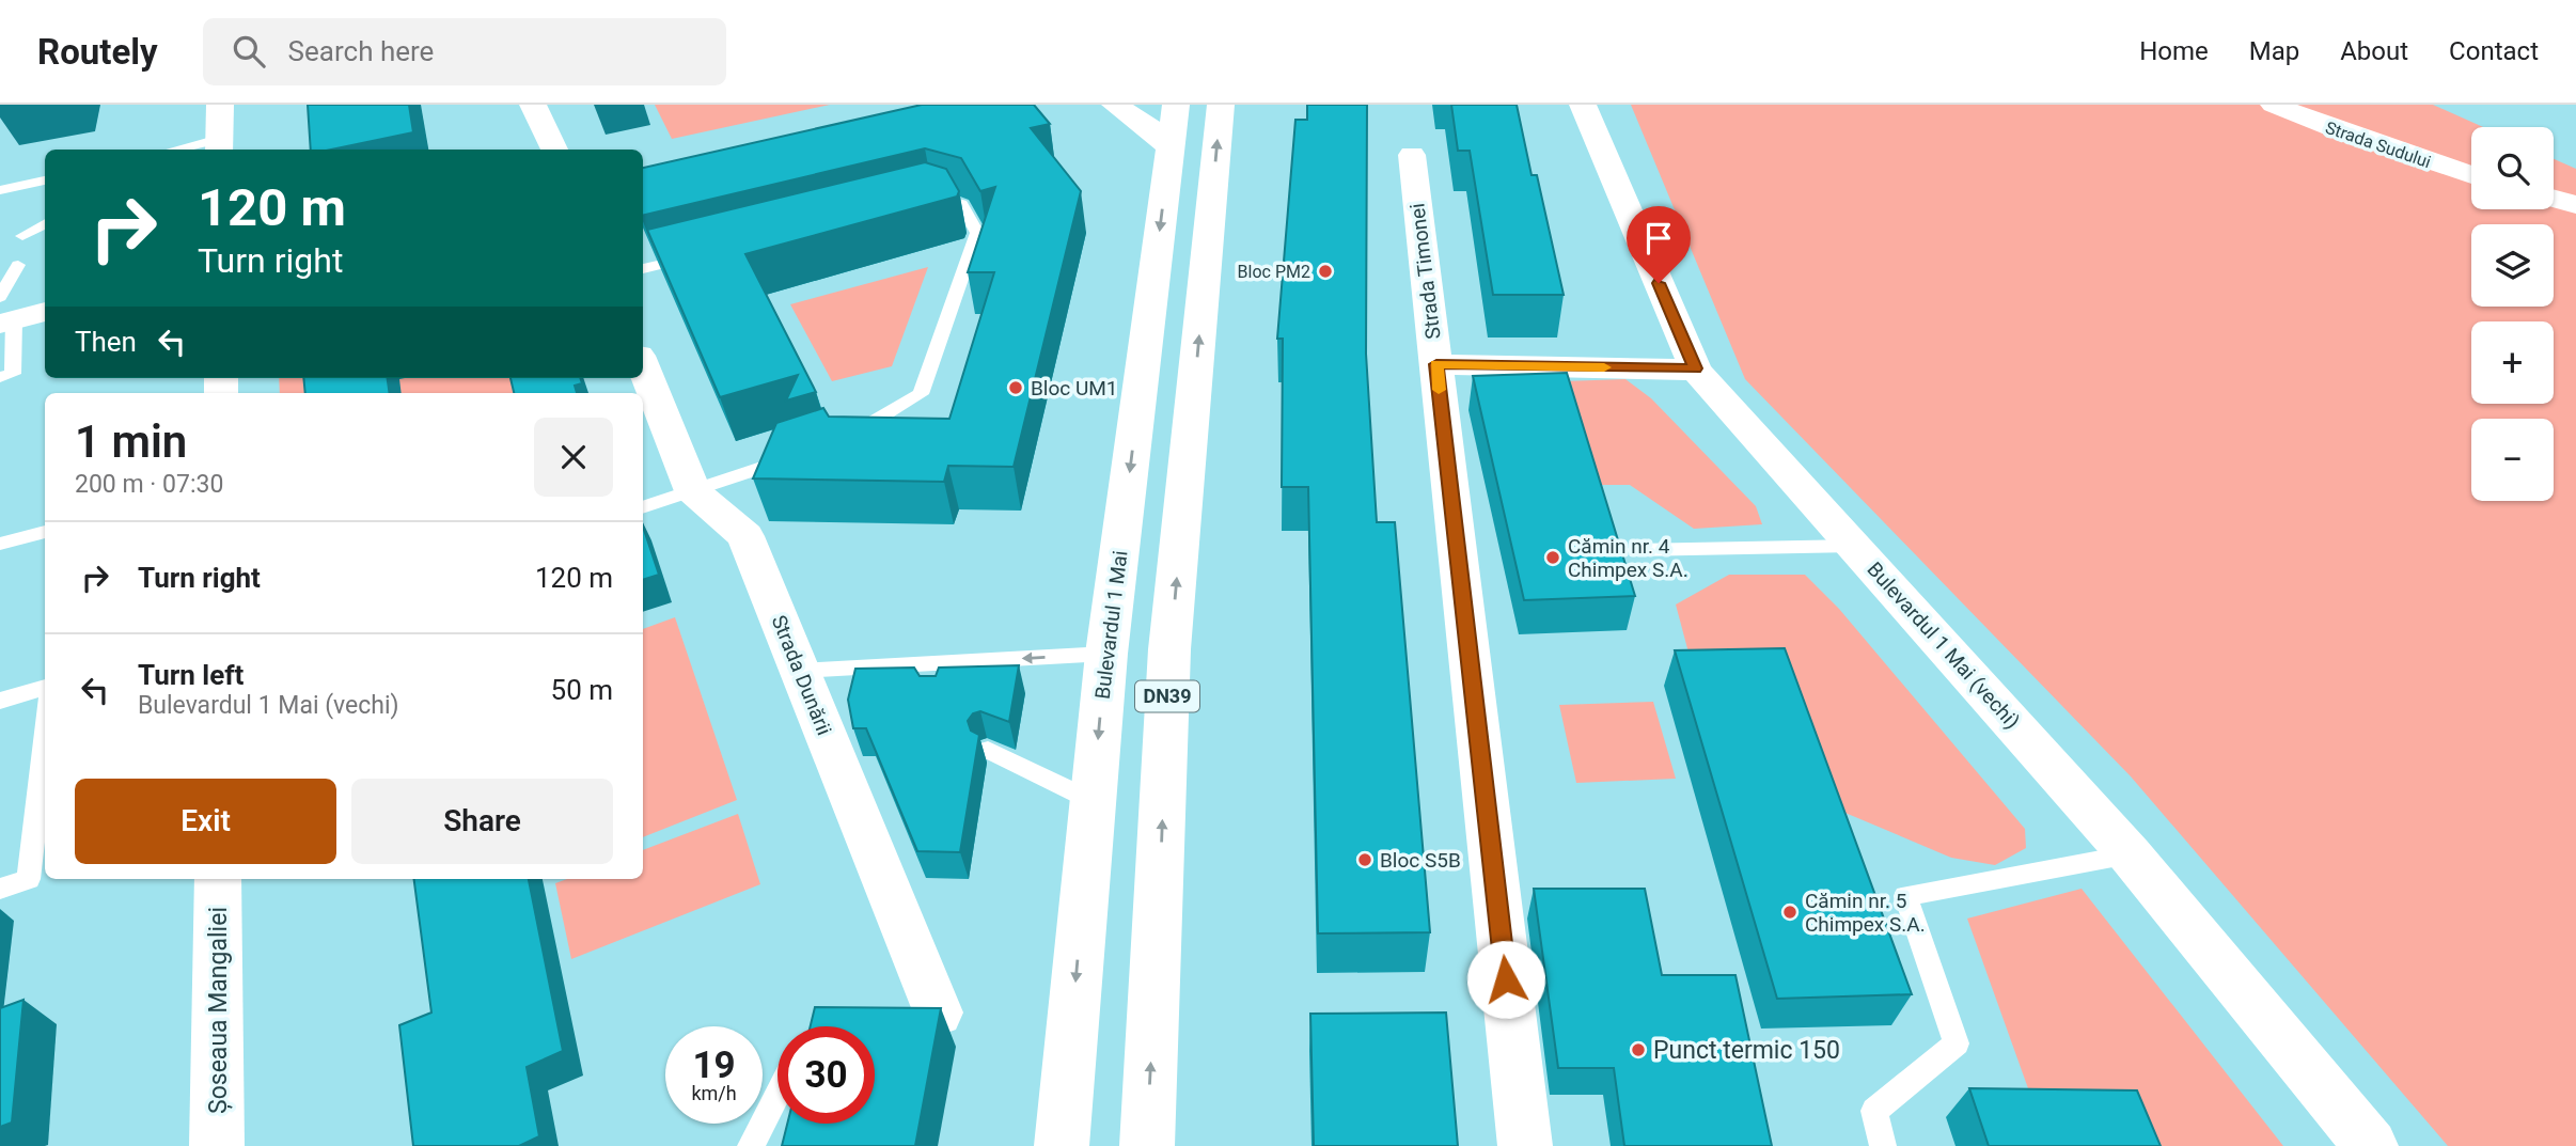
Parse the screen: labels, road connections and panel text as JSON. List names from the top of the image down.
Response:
{
  "streets": {
    "street": [
      "Strada Sudului",
      "Strada Timonei",
      "Bulevardul 1 Mai",
      "Bulevardul 1 Mai (vechi)",
      "Strada Dunării",
      "DN39",
      "Șoseaua Mangaliei"
    ]
  },
  "places": [
    "Bloc PM2",
    "Bloc UM1",
    "Cămin nr. 4 Chimpex S.A.",
    "Bloc S5B",
    "Cămin nr. 5 Chimpex S.A.",
    "Punct termic 150"
  ],
  "page": {
    "header": "Routely",
    "search": "Search here",
    "nav": [
      "Home",
      "Map",
      "About",
      "Contact"
    ],
    "map_buttons": ["+", "−"],
    "turn": ["120 m", "Turn right"],
    "then": "Then",
    "heading": ["1 min", "200 m · 07:30"],
    "list": [
      {
        "name": "Turn right",
        "value": "120 m"
      },
      {
        "name": "Turn left",
        "note": "Bulevardul 1 Mai (vechi)",
        "value": "50 m"
      }
    ],
    "buttons": ["Exit", "Share"],
    "speed": "19 km/h",
    "limit": "30"
  }
}
